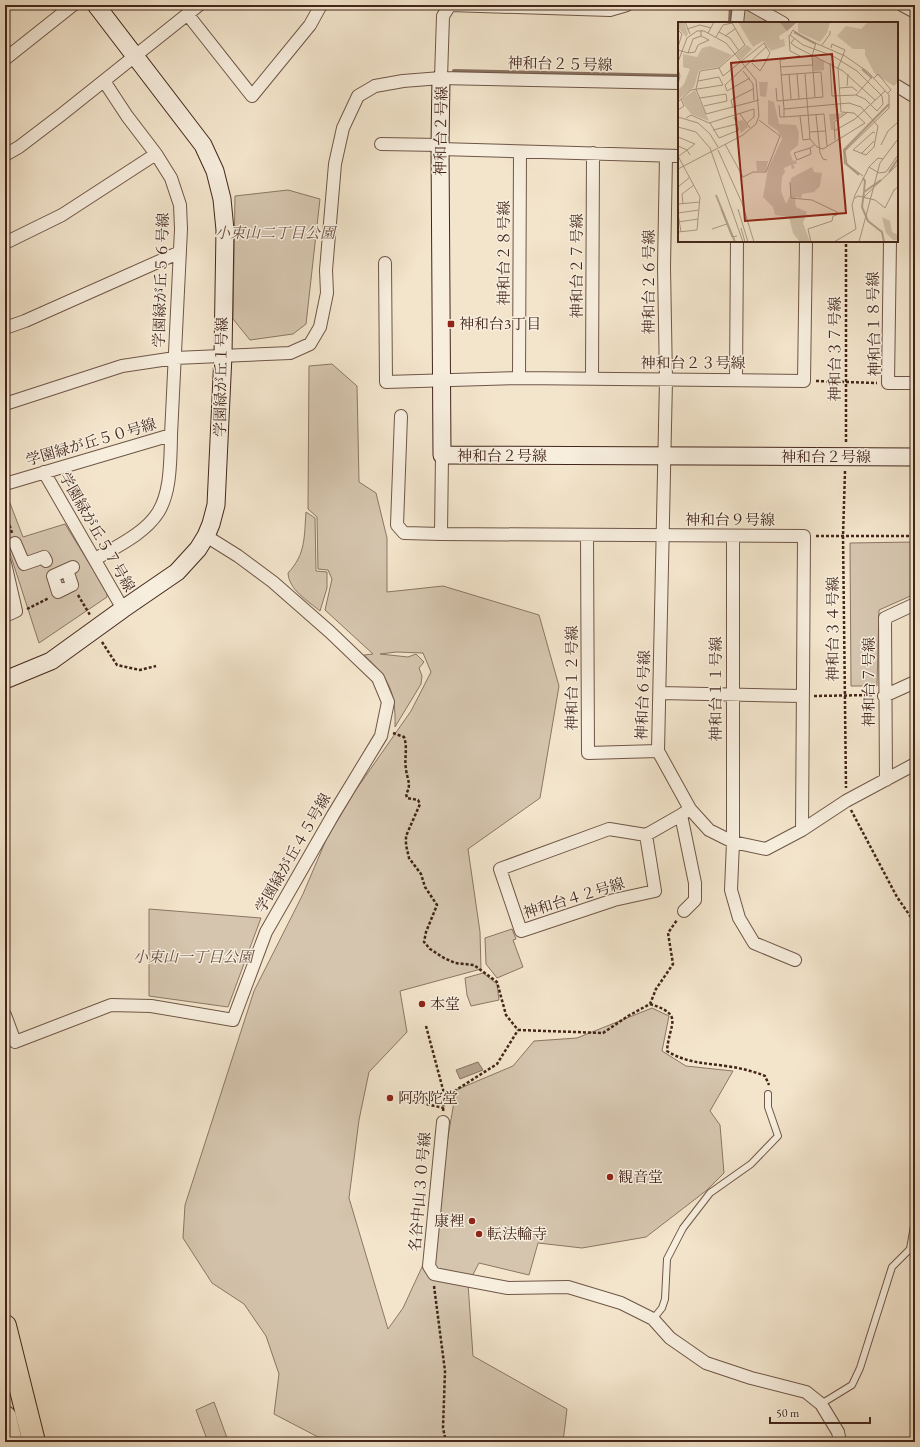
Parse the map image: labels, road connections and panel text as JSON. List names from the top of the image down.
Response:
{
  "streets": {
    "street": [
      "神和台２５号線",
      "神和台２号線",
      "神和台２８号線",
      "神和台２７号線",
      "学園緑が丘５６号線",
      "神和台２６号線",
      "神和台１８号線",
      "神和台２３号線",
      "学園緑が丘１号線",
      "学園緑が丘５０号線",
      "神和台９号線",
      "学園緑が丘５７号線",
      "神和台１２号線",
      "神和台７号線",
      "神和台１１号線",
      "神和台６号線",
      "学園緑が丘４５号線",
      "神和台４２号線",
      "名谷中山３０号線"
    ],
    "path": ["神和台３７号線", "神和台３４号線"]
  },
  "crossings": [
    ["神和台２５号線", "神和台２号線"],
    ["神和台２５号線", "学園緑が丘５６号線"],
    ["神和台２５号線", "学園緑が丘１号線"],
    ["神和台２号線", "神和台２６号線"],
    ["神和台２号線", "神和台３７号線"],
    ["神和台２号線", "神和台２３号線"],
    ["神和台２号線", "神和台３４号線"],
    ["神和台２号線", "神和台６号線"],
    ["神和台２８号線", "神和台２３号線"],
    ["神和台２７号線", "神和台２３号線"],
    ["学園緑が丘５６号線", "学園緑が丘５０号線"],
    ["神和台２６号線", "神和台２３号線"],
    ["神和台２６号線", "神和台６号線"],
    ["神和台３７号線", "神和台３４号線"],
    ["学園緑が丘１号線", "学園緑が丘５７号線"],
    ["学園緑が丘１号線", "学園緑が丘４５号線"],
    ["学園緑が丘５０号線", "学園緑が丘５７号線"],
    ["神和台９号線", "神和台１２号線"],
    ["神和台９号線", "神和台１１号線"],
    ["神和台９号線", "神和台６号線"],
    ["神和台３４号線", "神和台６号線"],
    ["神和台１２号線", "神和台６号線"],
    ["神和台７号線", "神和台６号線"],
    ["神和台１１号線", "神和台６号線"]
  ],
  "parks": ["小束山二丁目公園", "小束山一丁目公園"],
  "places": {
    "transit": ["神和台3丁目"],
    "other": [
      "本堂",
      "阿弥陀堂",
      "観音堂",
      "康裡",
      "転法輪寺"
    ]
  },
  "scale_bar": "50 m"
}
